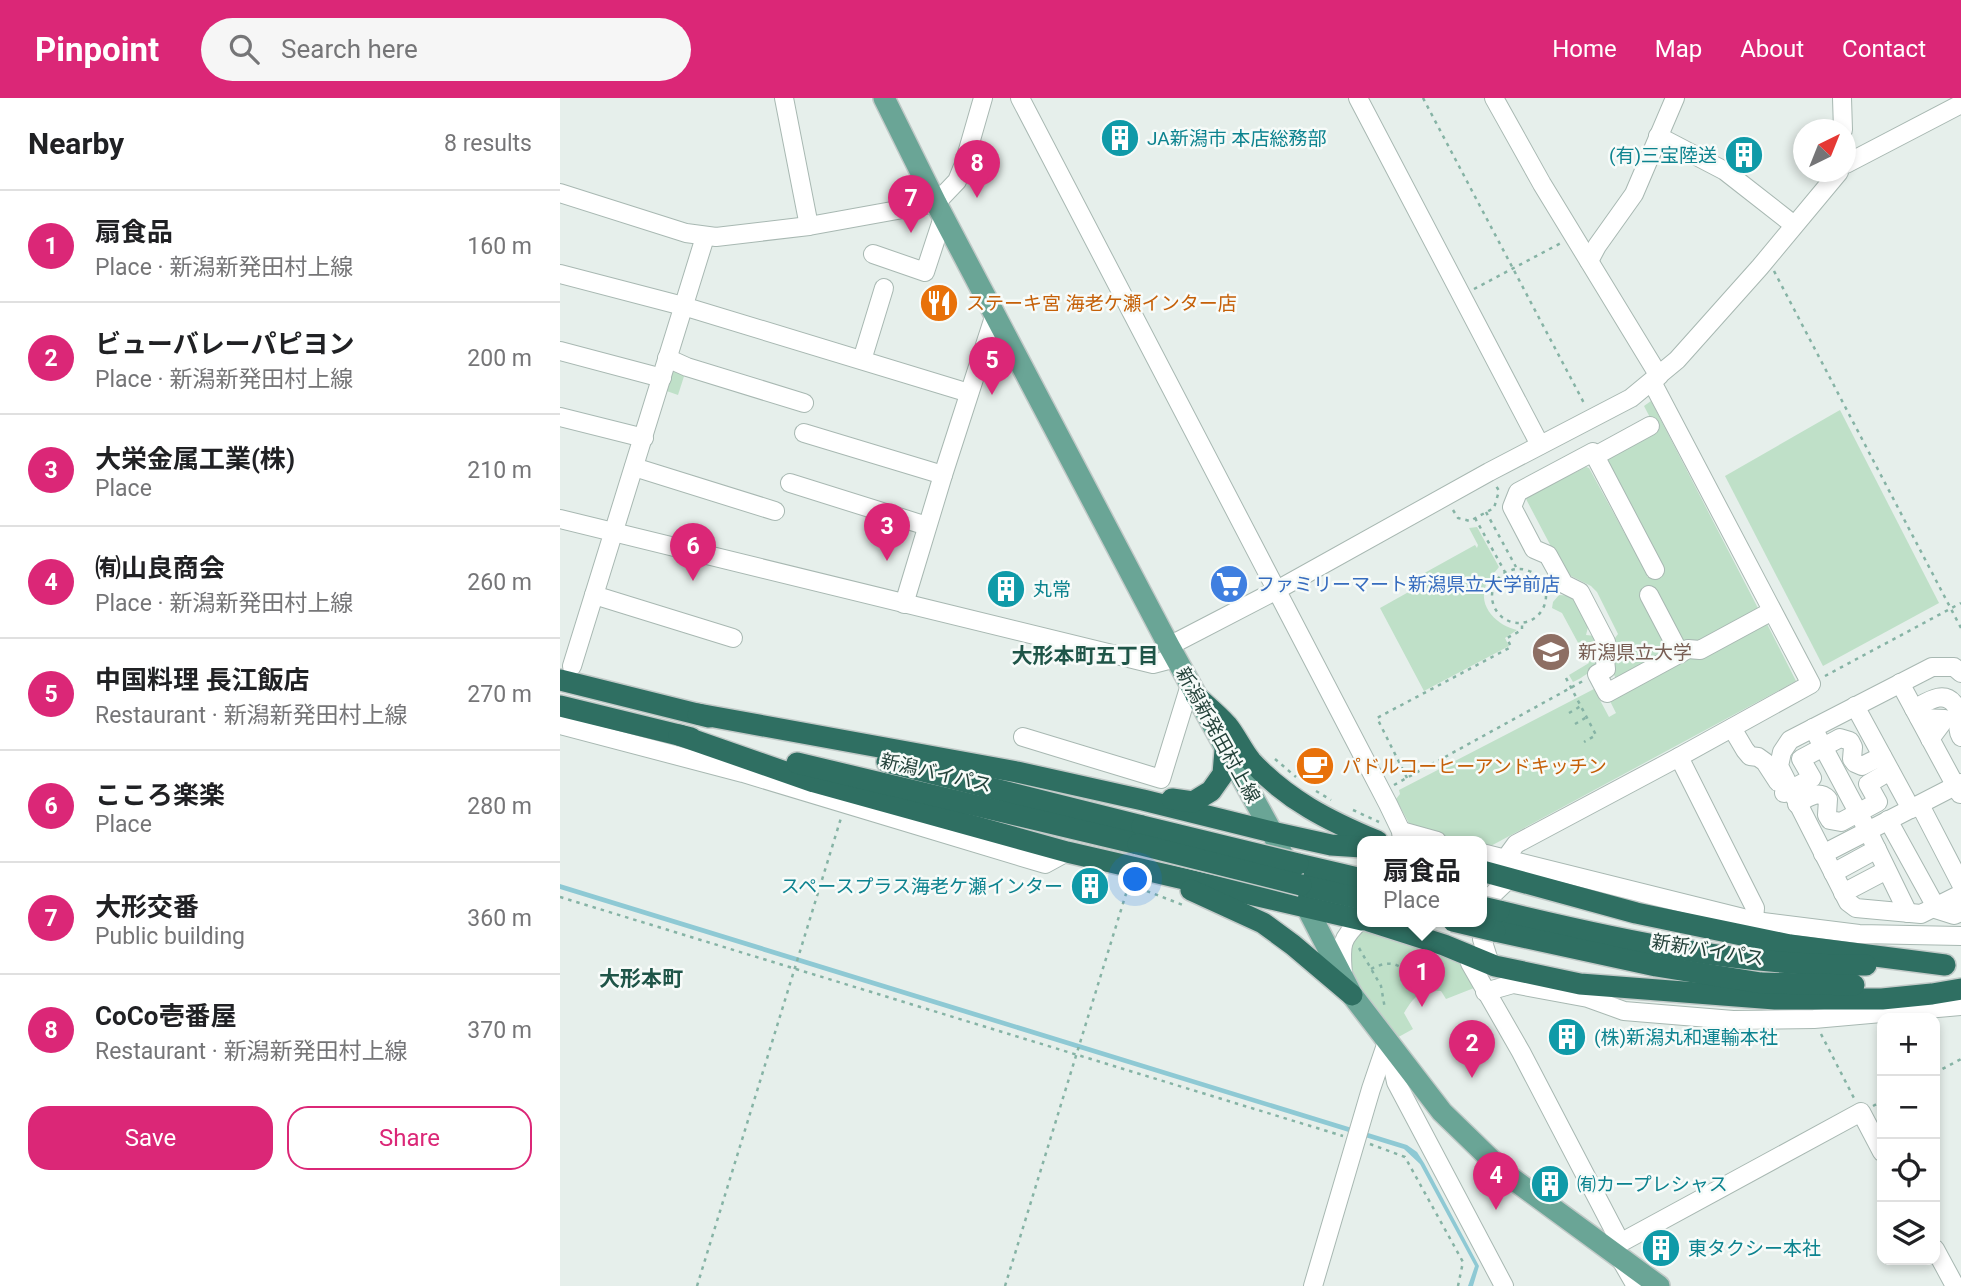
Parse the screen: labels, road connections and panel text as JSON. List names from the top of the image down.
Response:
{
  "streets": {
    "highway": ["新潟バイパス", "新新バイパス"],
    "main road": ["新潟新発田村上線"]
  },
  "districts": ["大形本町五丁目", "大形本町"],
  "places": {
    "building": [
      "JA新潟市 本店総務部",
      "(有)三宝陸送",
      "丸常",
      "スペースプラス海老ケ瀬インター",
      "(株)新潟丸和運輸本社",
      "㈲カープレシャス",
      "東タクシー本社"
    ],
    "restaurant": ["ステーキ宮 海老ケ瀬インター店"],
    "supermarket": ["ファミリーマート新潟県立大学前店"],
    "school or university": ["新潟県立大学"],
    "cafe": ["パドルコーヒーアンドキッチン"]
  },
  "north": "top right",
  "page": {
    "header": "Pinpoint",
    "search": "Search here",
    "nav": [
      "Home",
      "Map",
      "About",
      "Contact"
    ],
    "heading": ["Nearby", "8 results"],
    "pins": [
      "8",
      "7",
      "5",
      "3",
      "6",
      "1",
      "2",
      "4"
    ],
    "list": [
      {
        "mark": "1",
        "name": "扇食品",
        "note": "Place · 新潟新発田村上線",
        "value": "160 m"
      },
      {
        "mark": "2",
        "name": "ビューバレーパピヨン",
        "note": "Place · 新潟新発田村上線",
        "value": "200 m"
      },
      {
        "mark": "3",
        "name": "大栄金属工業(株)",
        "note": "Place",
        "value": "210 m"
      },
      {
        "mark": "4",
        "name": "㈲山良商会",
        "note": "Place · 新潟新発田村上線",
        "value": "260 m"
      },
      {
        "mark": "5",
        "name": "中国料理 長江飯店",
        "note": "Restaurant · 新潟新発田村上線",
        "value": "270 m"
      },
      {
        "mark": "6",
        "name": "こころ楽楽",
        "note": "Place",
        "value": "280 m"
      },
      {
        "mark": "7",
        "name": "大形交番",
        "note": "Public building",
        "value": "360 m"
      },
      {
        "mark": "8",
        "name": "CoCo壱番屋",
        "note": "Restaurant · 新潟新発田村上線",
        "value": "370 m"
      }
    ],
    "popup": ["扇食品", "Place"],
    "map_buttons": ["+", "−"],
    "buttons": ["Save", "Share"]
  }
}
